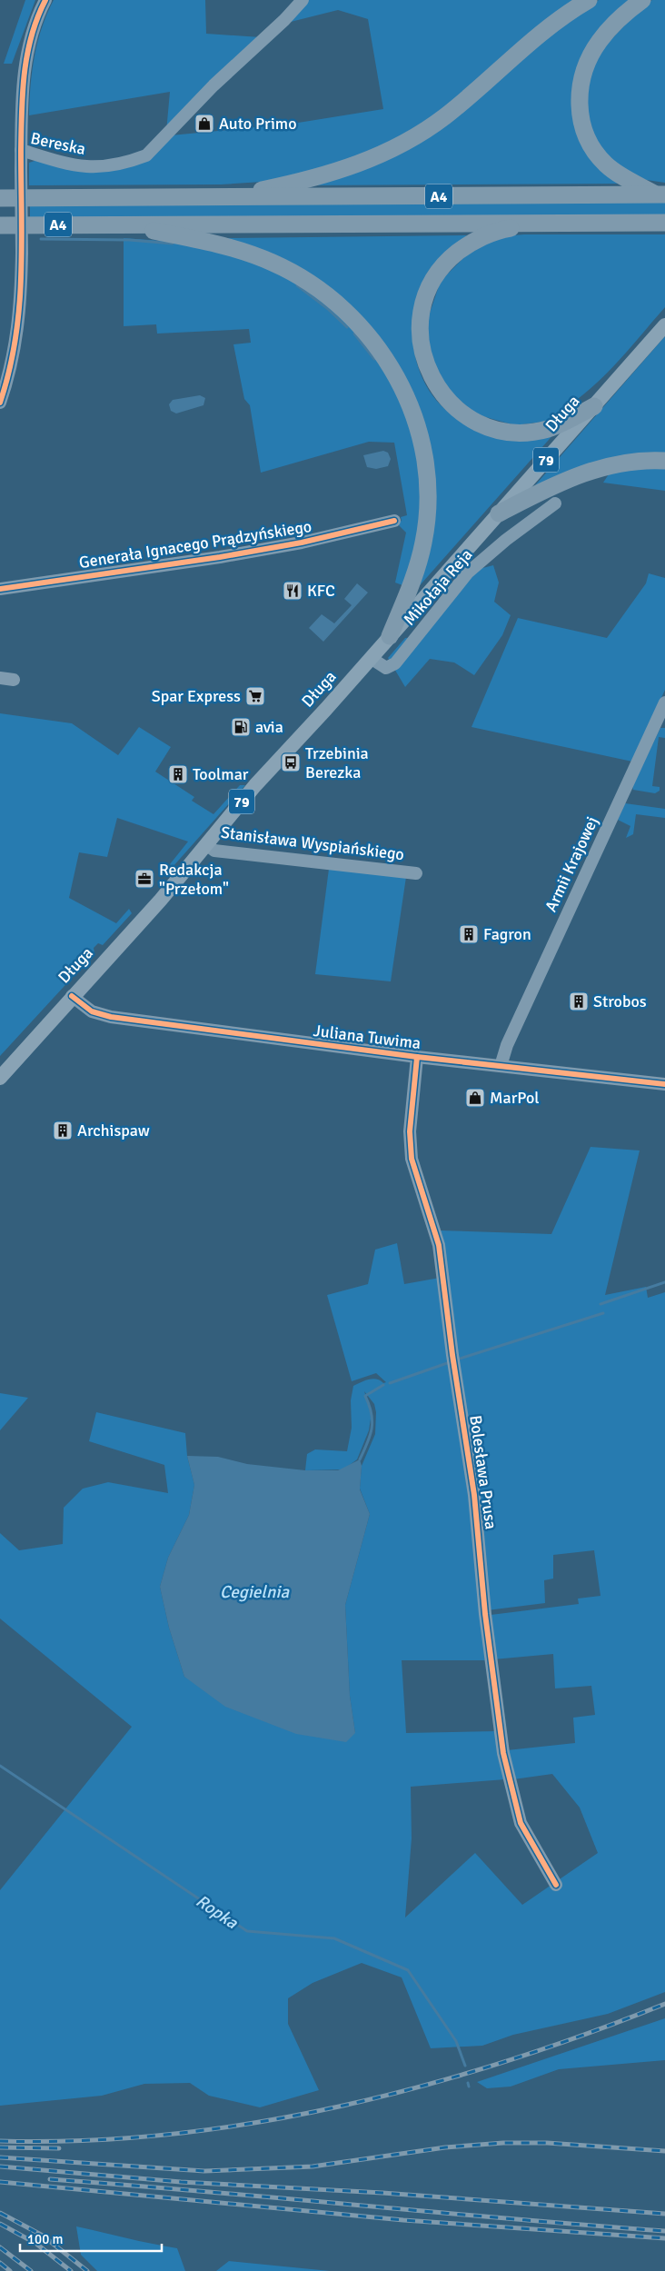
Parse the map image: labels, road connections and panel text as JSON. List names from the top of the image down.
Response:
{
  "streets": {
    "highway": ["A4"],
    "main road": ["Długa", "79"],
    "street": [
      "Bereska",
      "Generała Ignacego Prądzyńskiego",
      "Mikołaja Reja",
      "Stanisława Wyspiańskiego",
      "Armii Krajowej",
      "Juliana Tuwima",
      "Bolesława Prusa"
    ]
  },
  "crossings": [
    ["Długa", "Mikołaja Reja"],
    ["Długa", "Stanisława Wyspiańskiego"],
    ["Długa", "Juliana Tuwima"],
    ["Armii Krajowej", "Juliana Tuwima"],
    ["Juliana Tuwima", "Bolesława Prusa"]
  ],
  "water": ["Cegielnia", "Ropka"],
  "places": {
    "shop": ["Auto Primo", "MarPol"],
    "restaurant": ["KFC"],
    "supermarket": ["Spar Express"],
    "fuel station": ["avia"],
    "bus stop": ["Trzebinia Berezka"],
    "building": [
      "Toolmar",
      "Fagron",
      "Strobos",
      "Archispaw"
    ],
    "office": ["Redakcja \"Przełom\""]
  },
  "scale_bar": "100 m"
}
